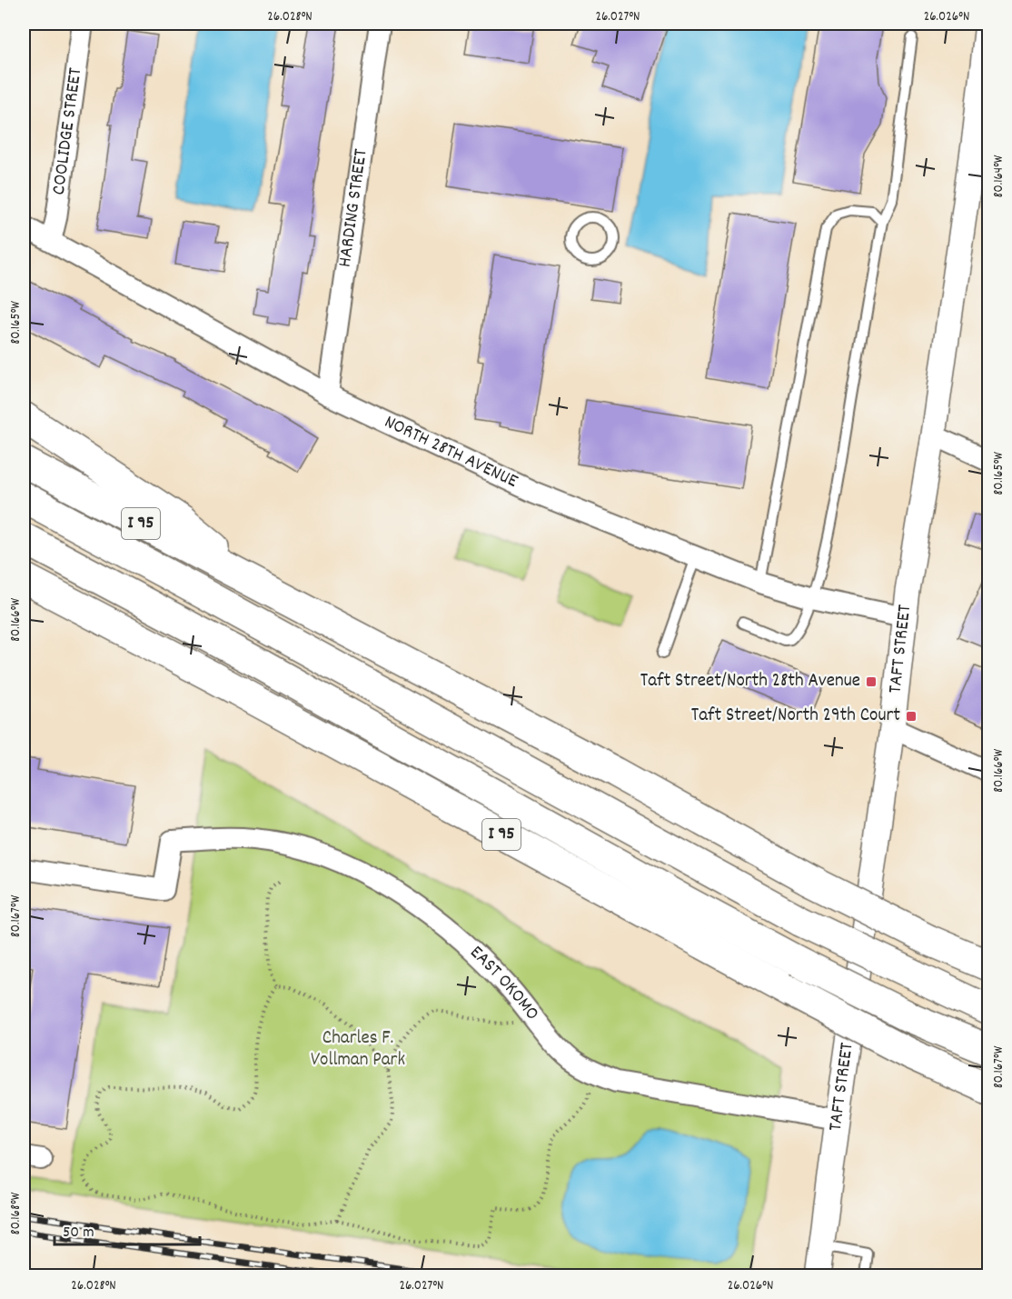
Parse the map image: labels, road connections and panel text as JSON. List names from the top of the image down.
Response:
{
  "streets": {
    "highway": ["I 95"],
    "street": [
      "COOLIDGE STREET",
      "HARDING STREET",
      "NORTH 28TH AVENUE",
      "TAFT STREET",
      "EAST OKOMO"
    ]
  },
  "crossings": [
    ["COOLIDGE STREET", "NORTH 28TH AVENUE"],
    ["HARDING STREET", "NORTH 28TH AVENUE"],
    ["NORTH 28TH AVENUE", "TAFT STREET"],
    ["TAFT STREET", "EAST OKOMO"]
  ],
  "parks": ["Charles F. Vollman Park"],
  "places": {
    "transit": ["Taft Street/North 28th Avenue", "Taft Street/North 29th Court"]
  },
  "scale_bar": "50 m",
  "coordinates": [
    "26.028°N",
    "26.027°N",
    "26.026°N",
    "80.164°W",
    "80.165°W",
    "80.166°W",
    "80.167°W",
    "80.168°W"
  ]
}
